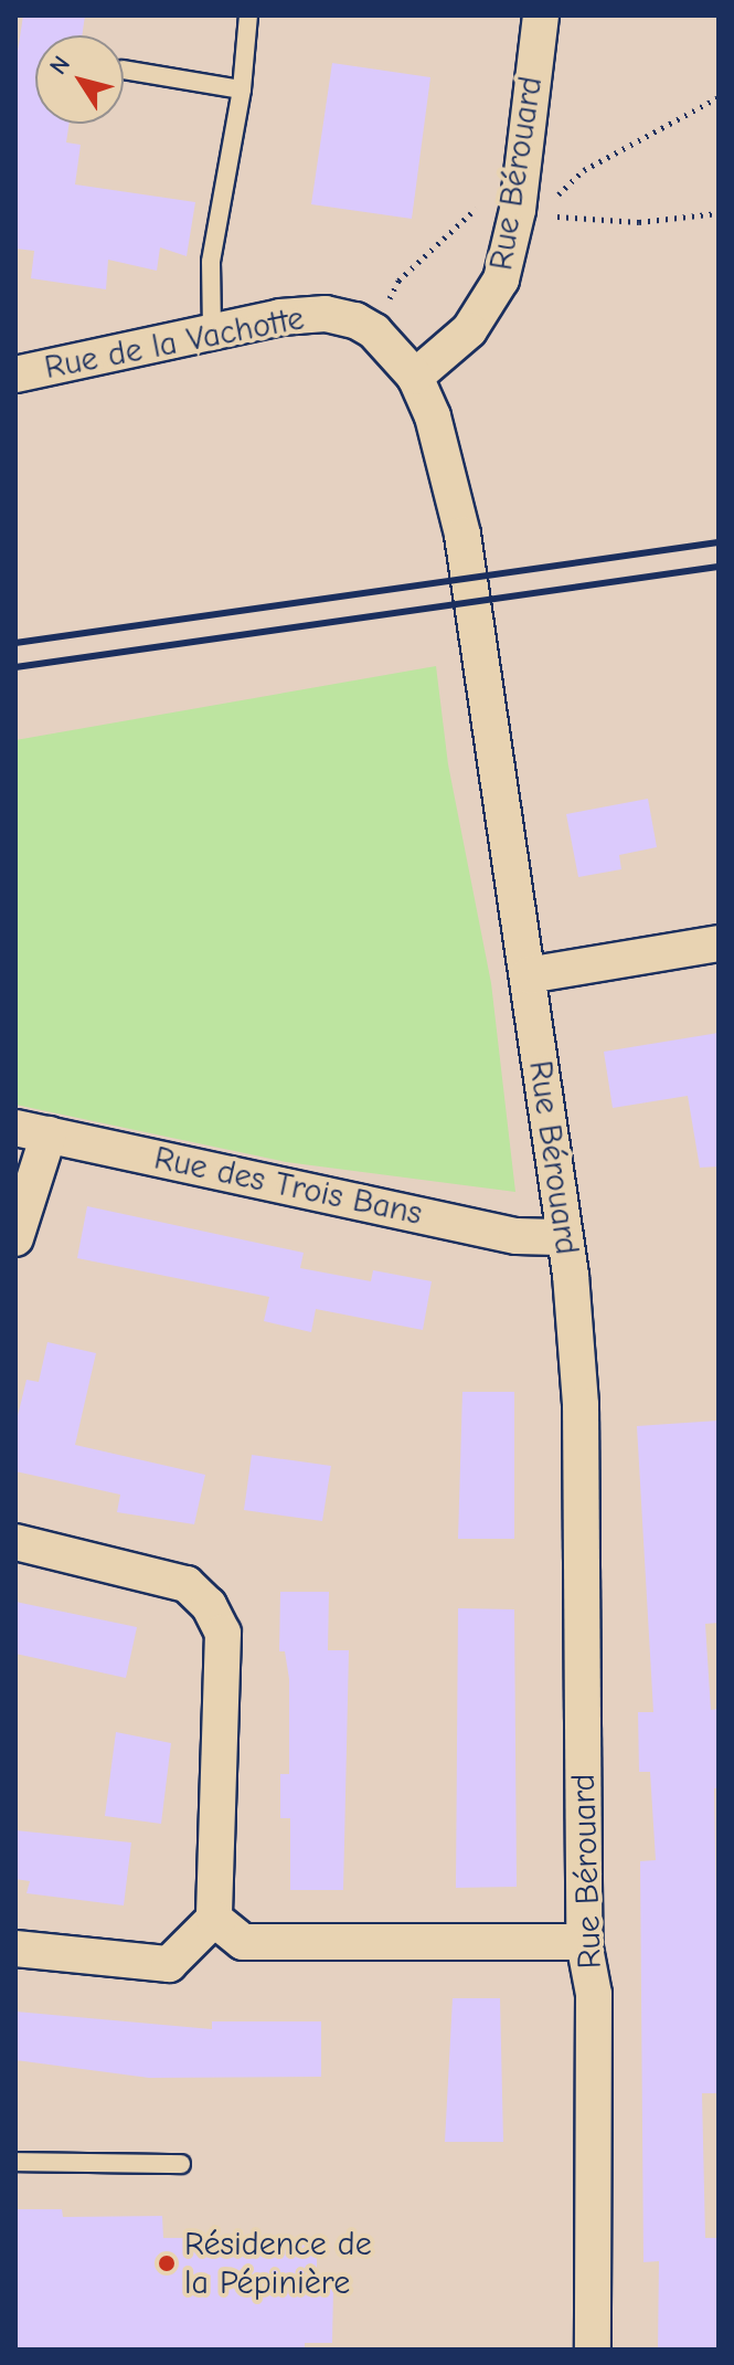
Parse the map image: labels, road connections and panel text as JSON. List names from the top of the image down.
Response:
{
  "streets": {
    "street": ["Rue Bérouard", "Rue de la Vachotte", "Rue des Trois Bans"]
  },
  "crossings": [
    ["Rue Bérouard", "Rue de la Vachotte"],
    ["Rue Bérouard", "Rue des Trois Bans"]
  ],
  "places": ["Résidence de la Pépinière"],
  "north": "top left"
}
